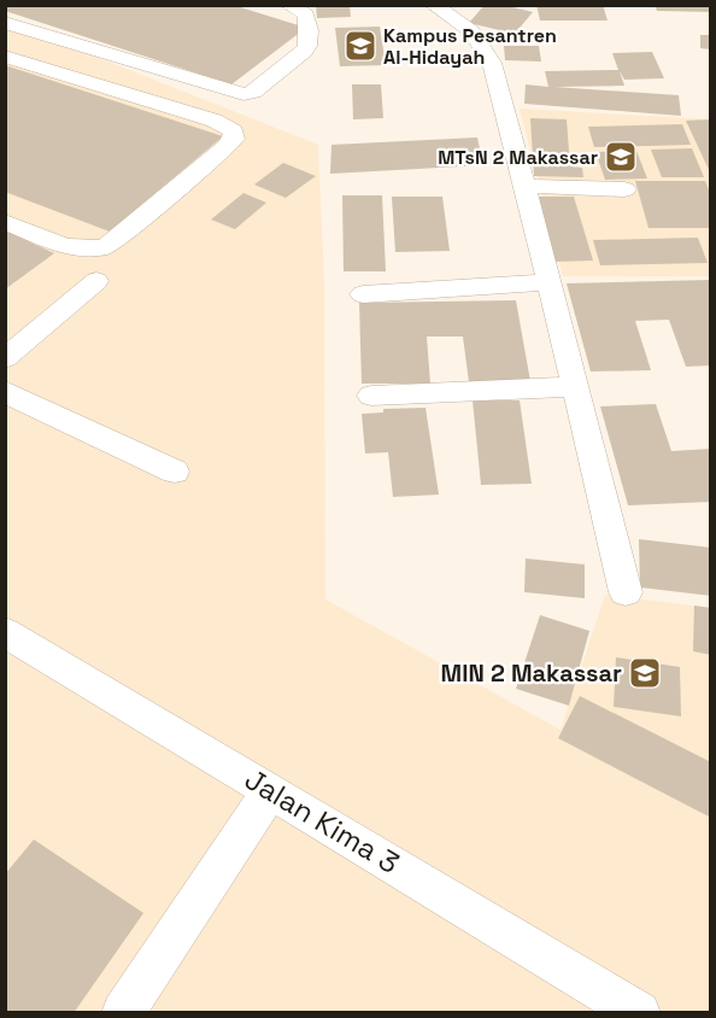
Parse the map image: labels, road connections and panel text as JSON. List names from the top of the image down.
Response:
{
  "streets": {
    "street": ["Jalan Kima 3"]
  },
  "places": {
    "school or university": ["Kampus Pesantren Al-Hidayah", "MTsN 2 Makassar", "MIN 2 Makassar"]
  }
}
